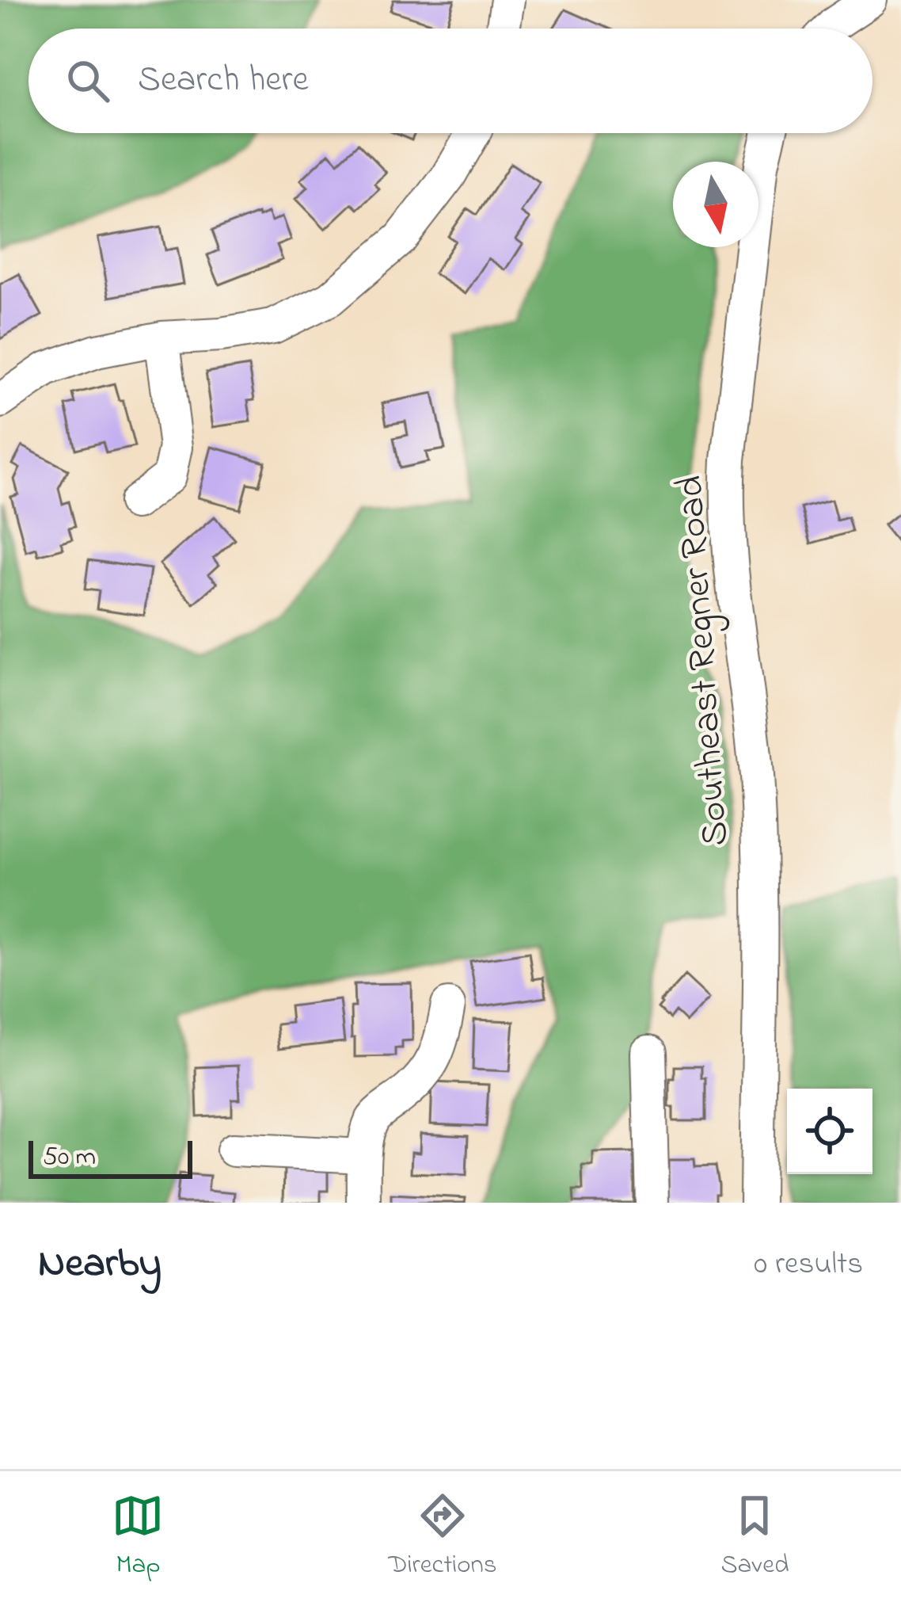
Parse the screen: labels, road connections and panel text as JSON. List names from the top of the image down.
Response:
{
  "streets": {
    "street": ["Southeast Regner Road"]
  },
  "scale_bar": "50 m",
  "north": "bottom",
  "page": {
    "search": "Search here",
    "scale": "50 m",
    "heading": ["Nearby", "0 results"],
    "nav": ["Map", "Directions", "Saved"]
  }
}
